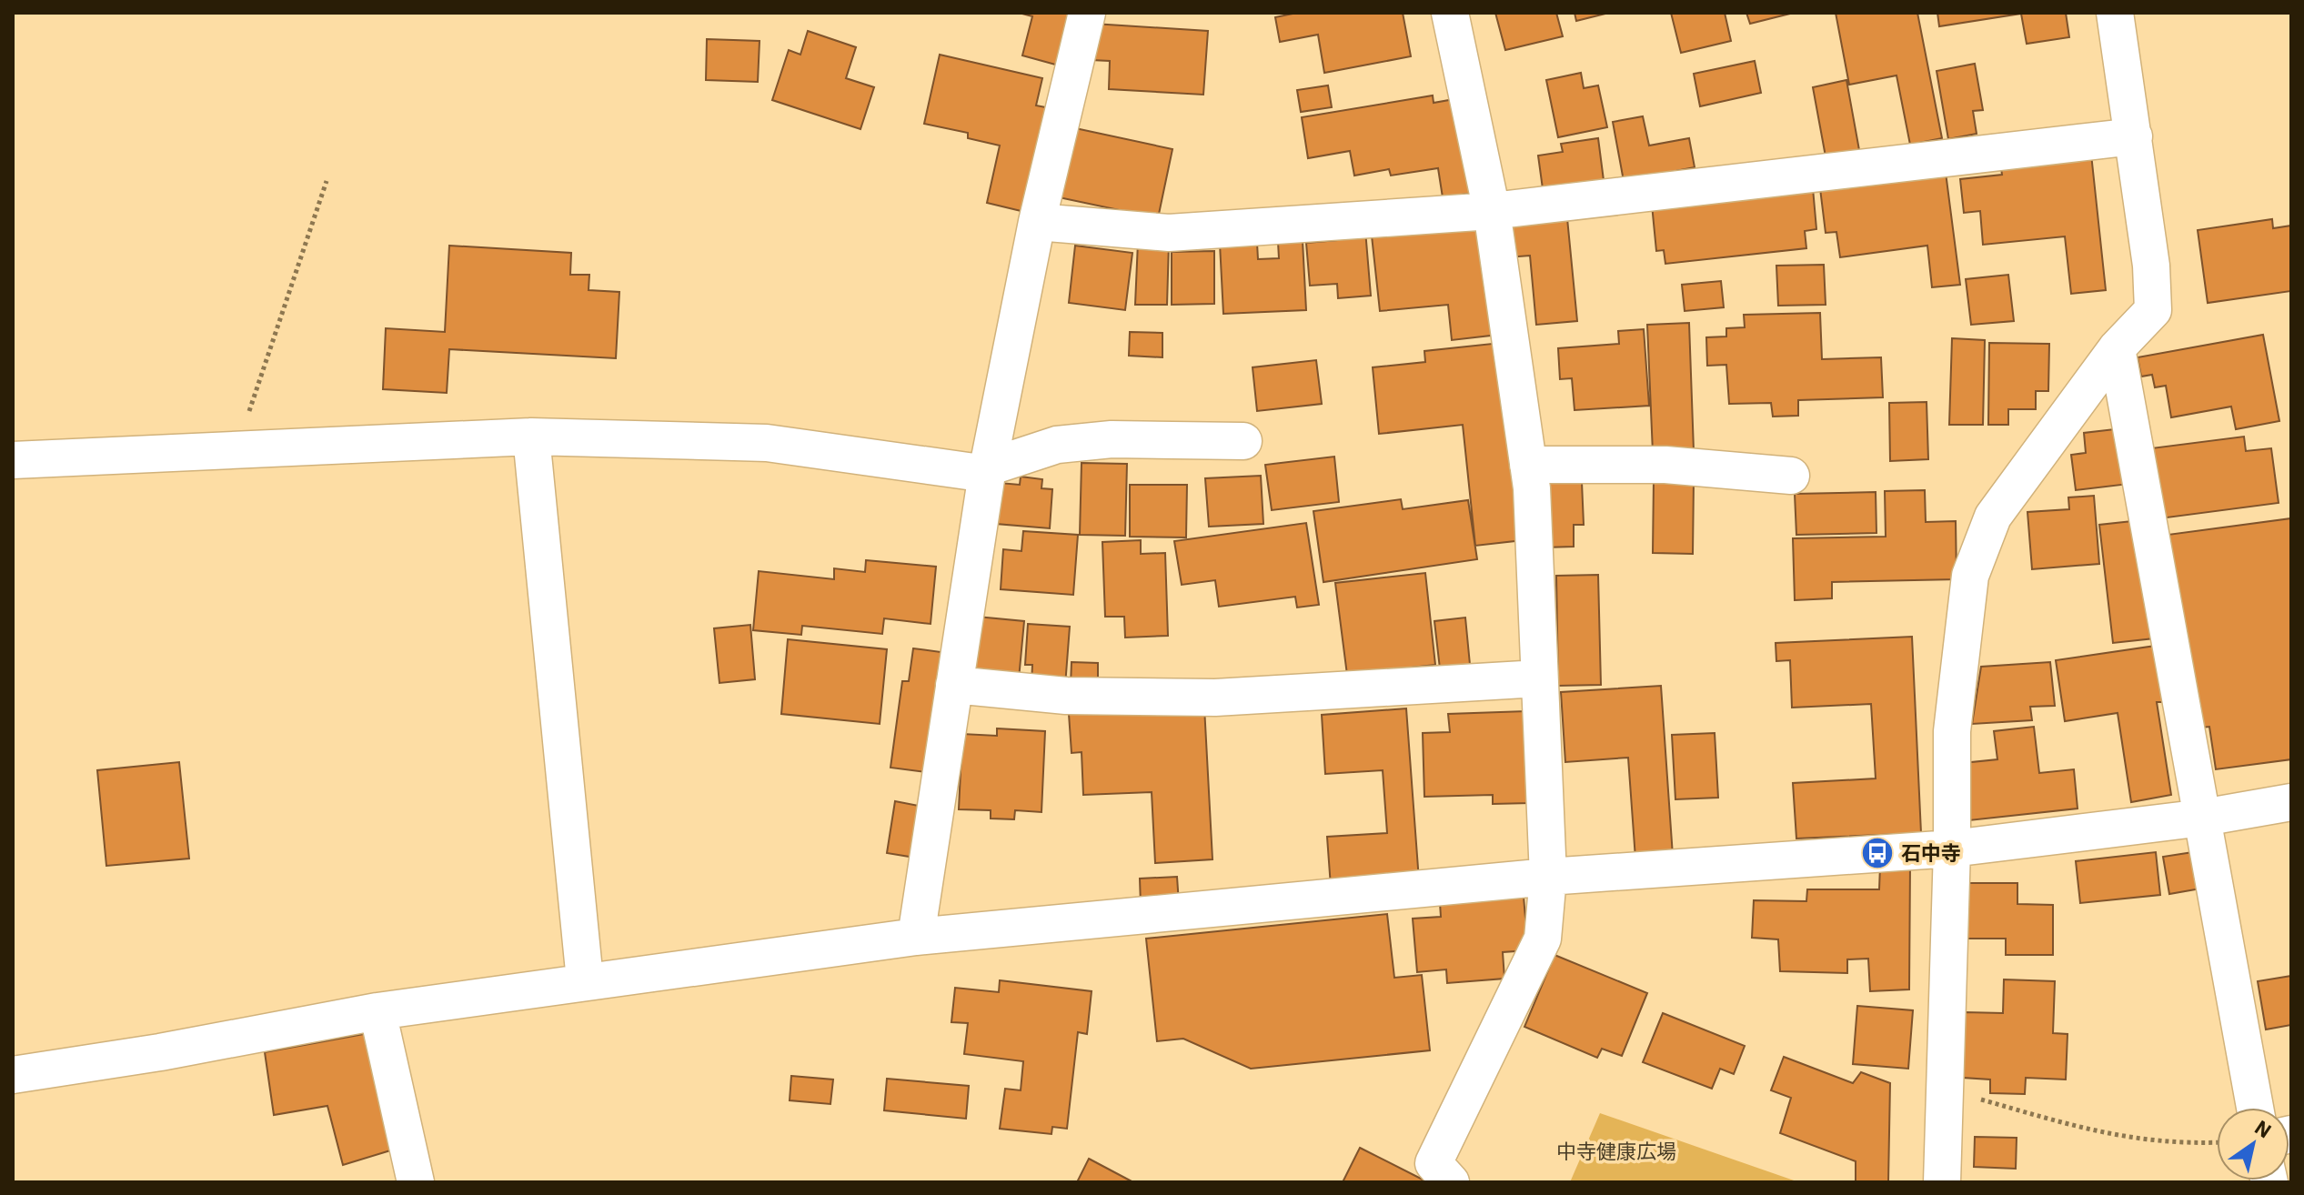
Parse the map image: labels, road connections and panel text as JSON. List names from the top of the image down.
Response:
{
  "parks": ["中寺健康広場"],
  "places": {
    "bus stop": ["石中寺"]
  },
  "north": "top right"
}
